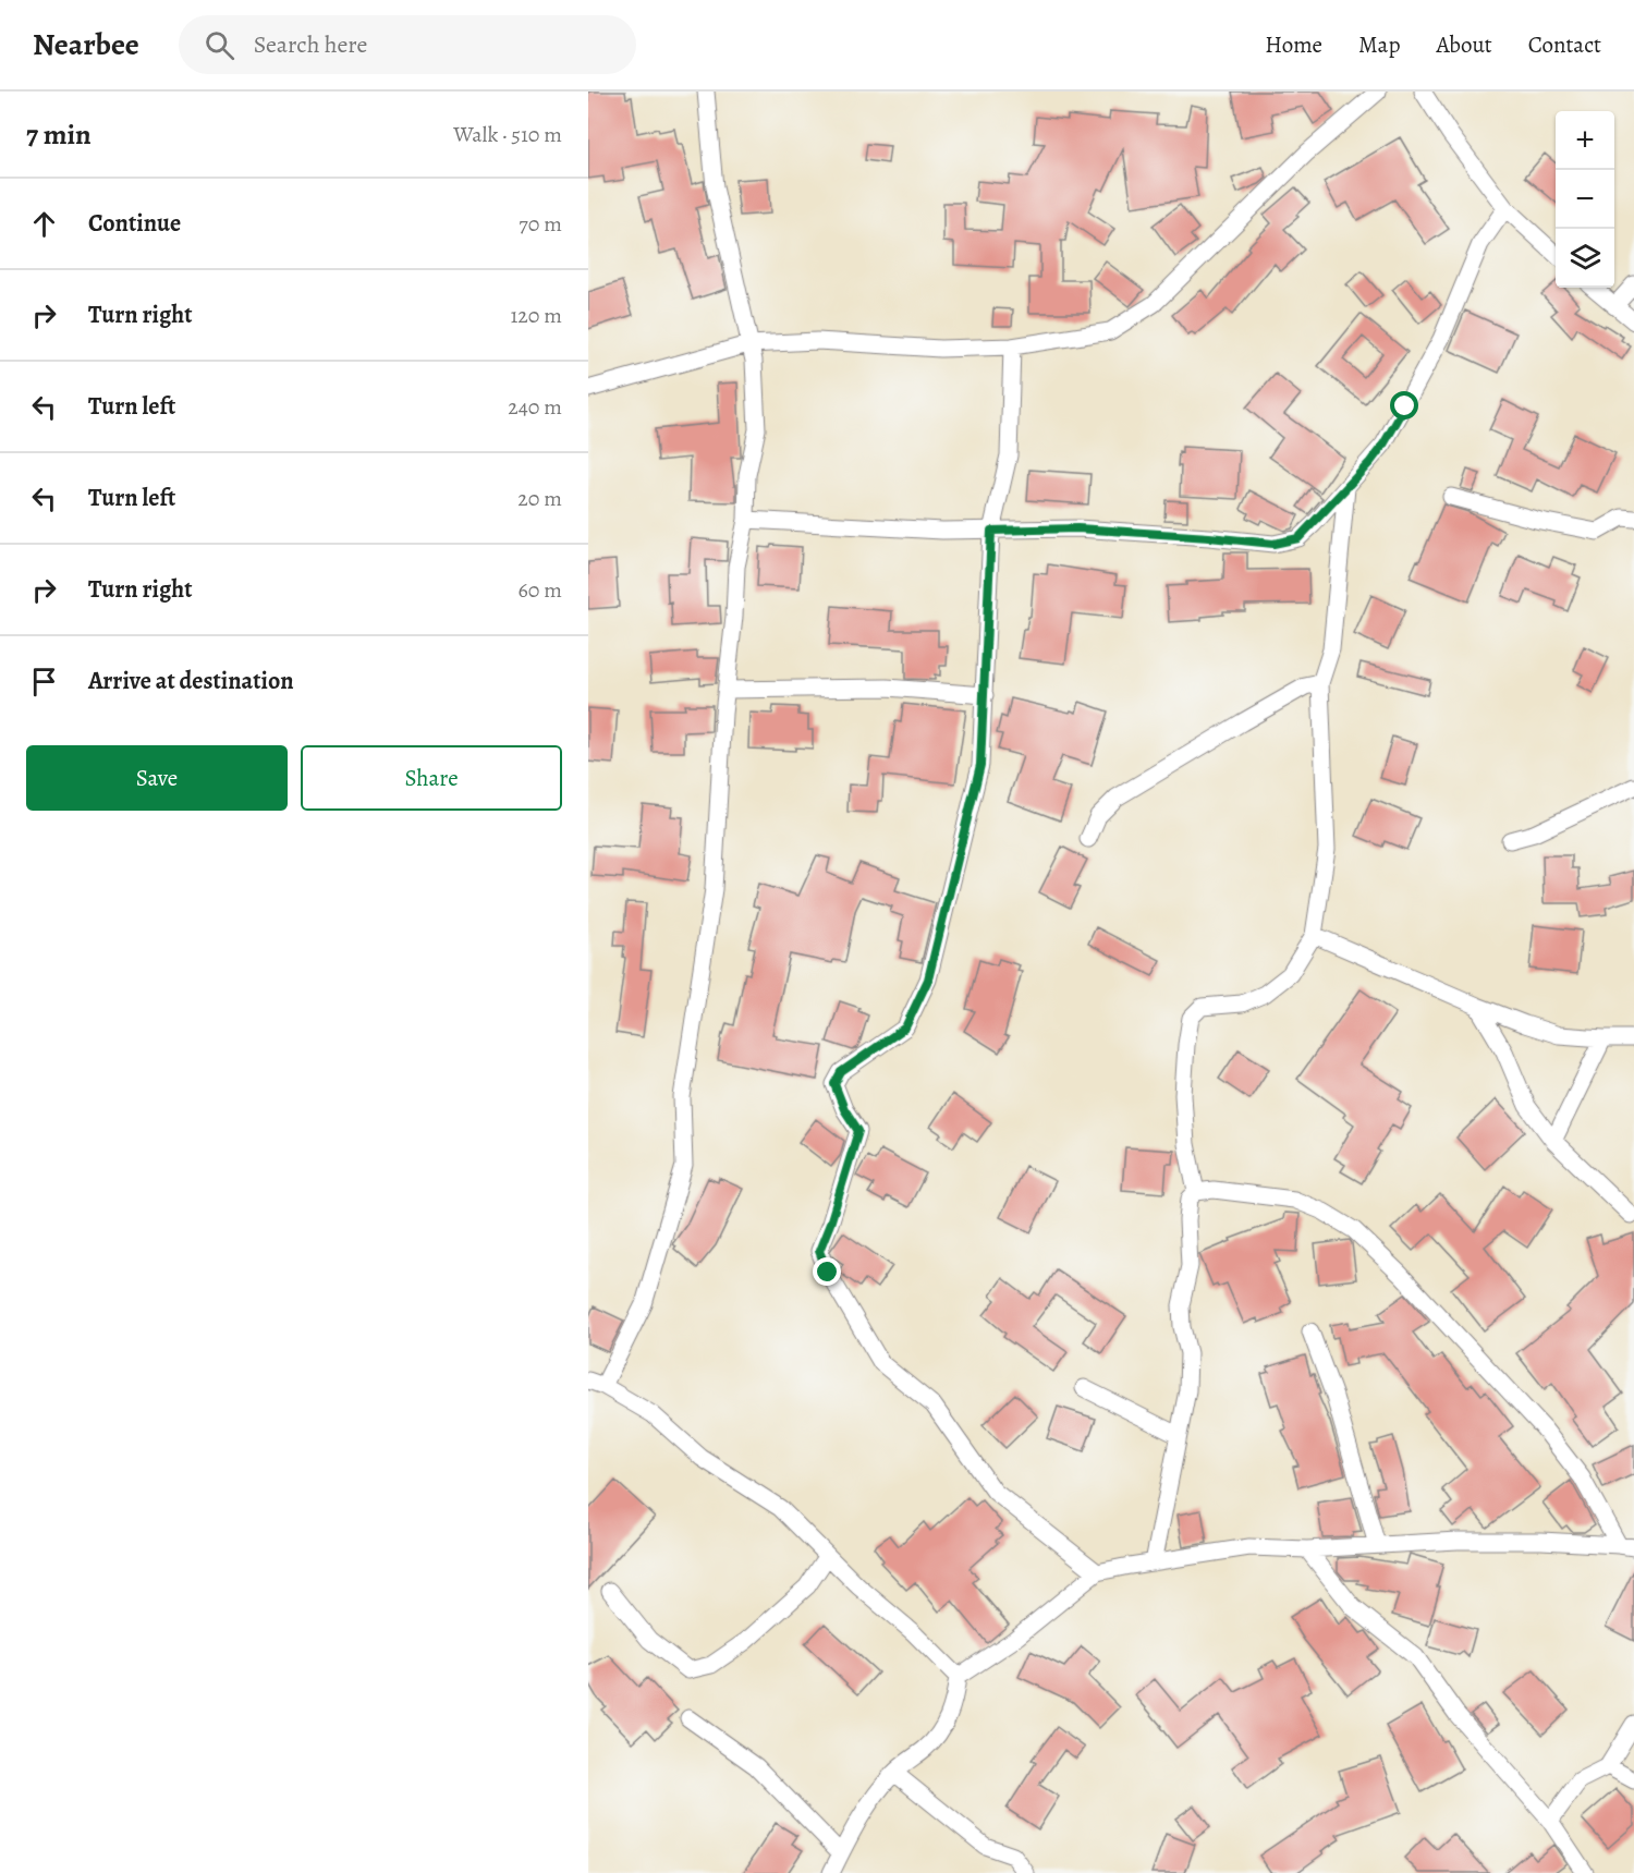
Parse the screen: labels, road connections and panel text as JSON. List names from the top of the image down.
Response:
{
  "page": {
    "header": "Nearbee",
    "search": "Search here",
    "nav": [
      "Home",
      "Map",
      "About",
      "Contact"
    ],
    "heading": ["7 min", "Walk · 510 m"],
    "map_buttons": ["+", "−"],
    "list": [
      ["Continue", "70 m"],
      ["Turn right", "120 m"],
      ["Turn left", "240 m"],
      ["Turn left", "20 m"],
      ["Turn right", "60 m"],
      "Arrive at destination"
    ],
    "buttons": ["Save", "Share"]
  }
}
